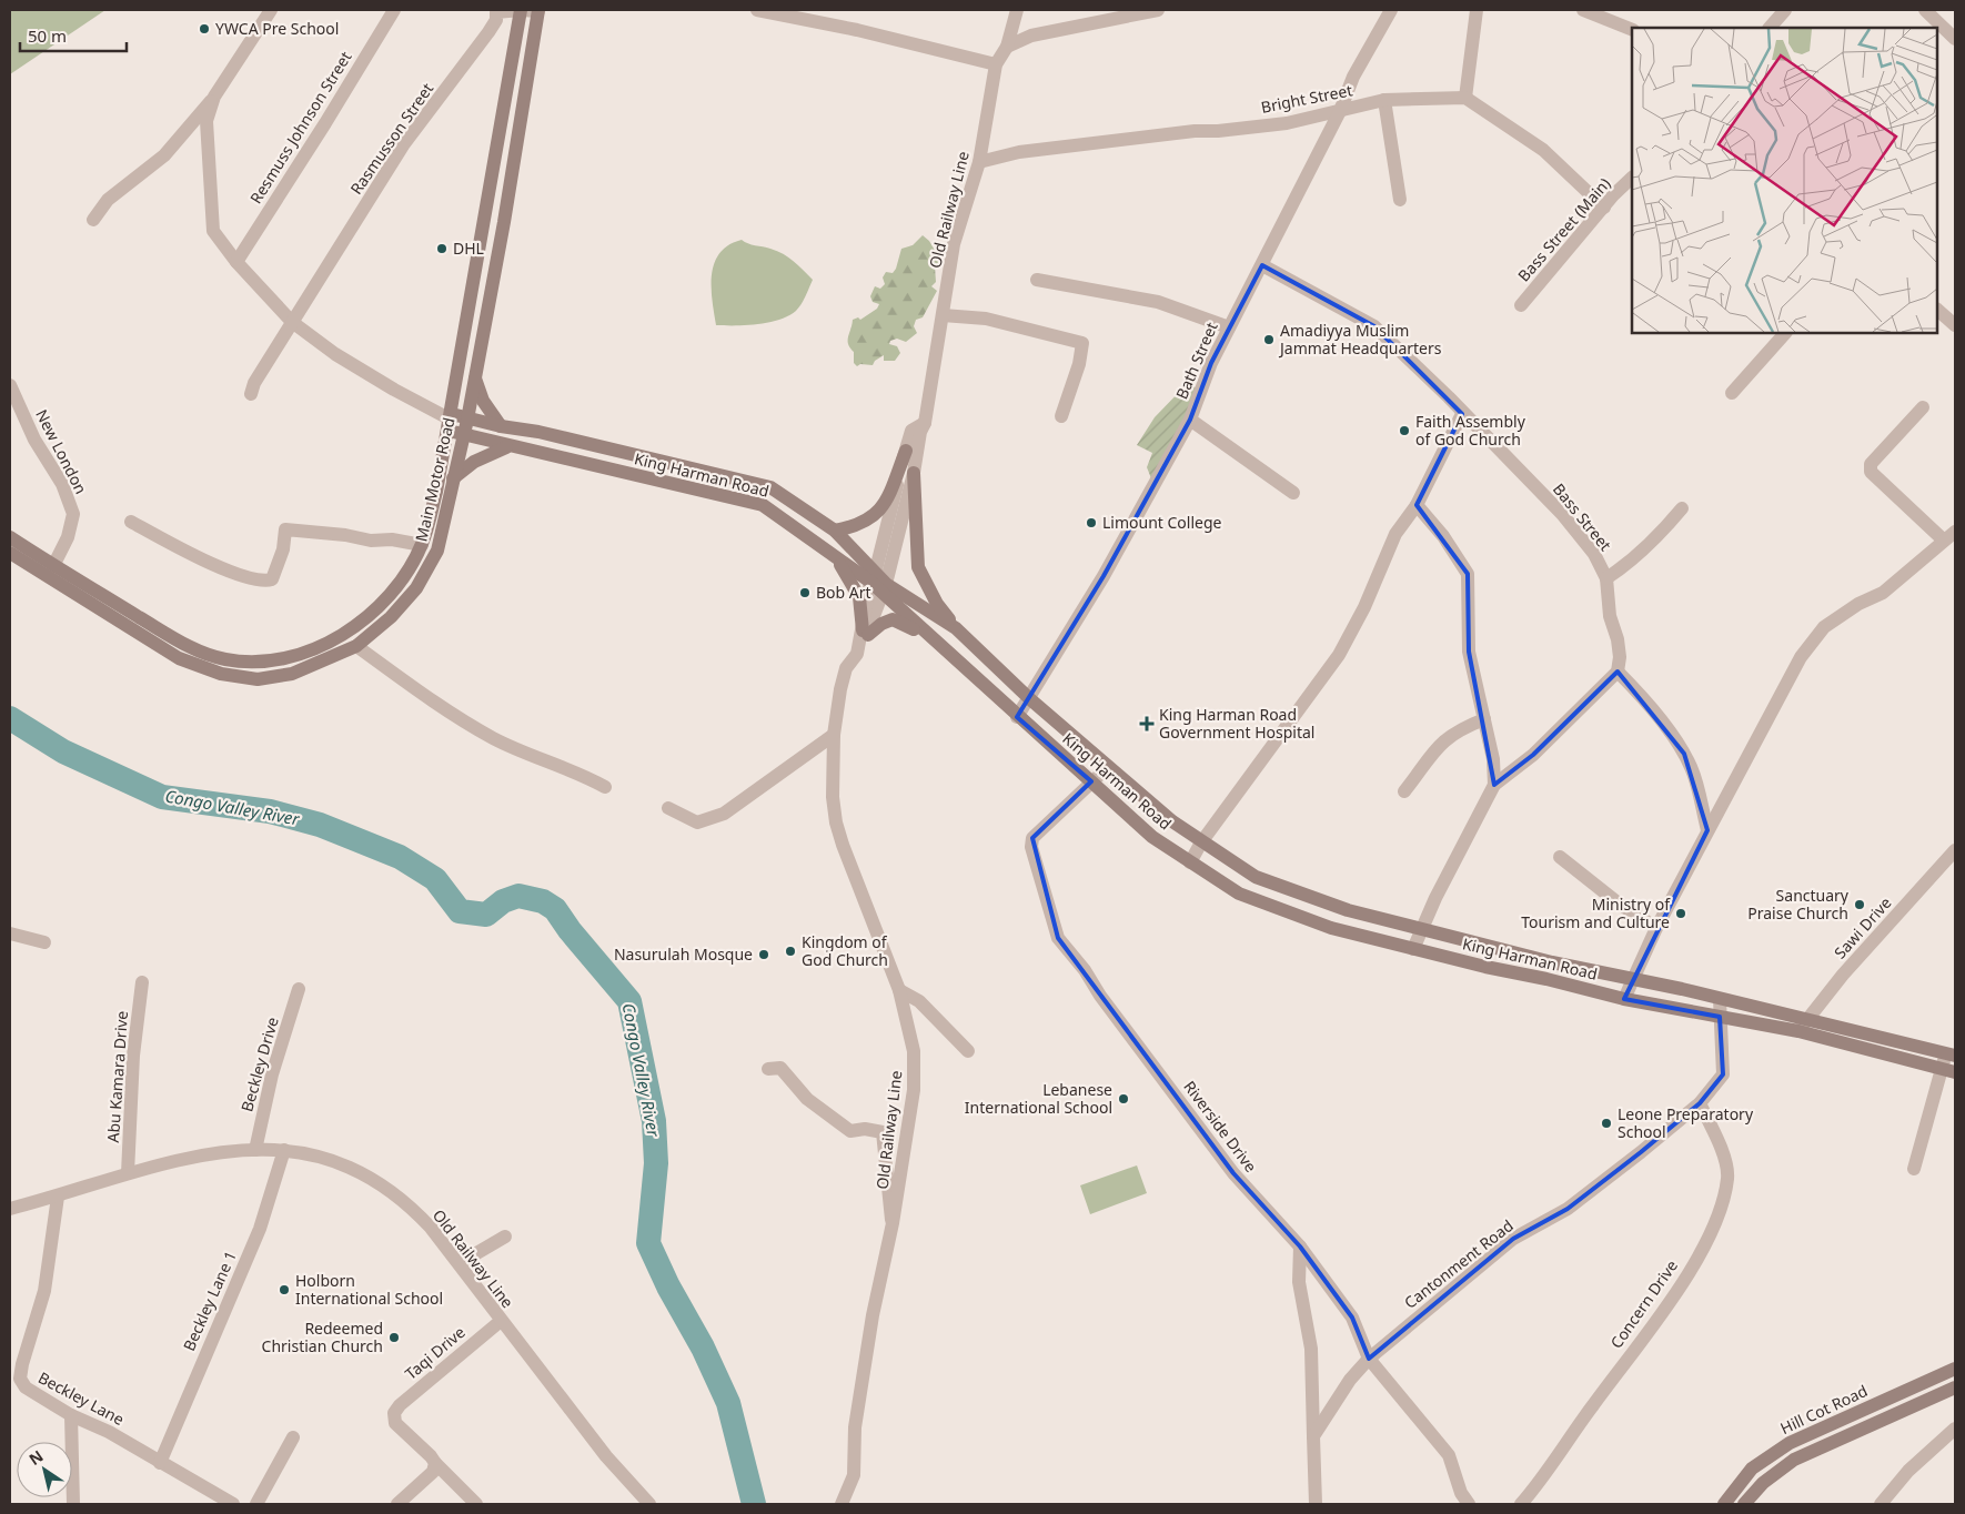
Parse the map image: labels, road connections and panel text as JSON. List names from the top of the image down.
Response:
{
  "streets": {
    "main road": ["King Harman Road", "Main Motor Road", "Hill Cot Road"],
    "street": [
      "Bright Street",
      "Resmuss Johnson Street",
      "Rasmusson Street",
      "Old Railway Line",
      "Bass Street (Main)",
      "Bath Street",
      "New London",
      "Bass Street",
      "Sawi Drive",
      "Beckley Drive",
      "Abu Kamara Drive",
      "Riverside Drive",
      "Cantonment Road",
      "Beckley Lane 1",
      "Concern Drive",
      "Taqi Drive",
      "Beckley Lane"
    ]
  },
  "crossings": [
    ["Bright Street", "Old Railway Line"],
    ["Bright Street", "Bath Street"],
    ["Rasmusson Street", "Main Motor Road"],
    ["Old Railway Line", "King Harman Road"],
    ["Old Railway Line", "Beckley Drive"],
    ["Old Railway Line", "Abu Kamara Drive"],
    ["Old Railway Line", "Beckley Lane 1"],
    ["Old Railway Line", "Taqi Drive"],
    ["Old Railway Line", "Beckley Lane"],
    ["Bath Street", "King Harman Road"],
    ["Bath Street", "Bass Street"],
    ["New London", "Main Motor Road"],
    ["King Harman Road", "Main Motor Road"],
    ["King Harman Road", "Sawi Drive"],
    ["King Harman Road", "Riverside Drive"],
    ["King Harman Road", "Cantonment Road"],
    ["Riverside Drive", "Cantonment Road"],
    ["Cantonment Road", "Concern Drive"],
    ["Beckley Lane 1", "Beckley Lane"]
  ],
  "water": ["Congo Valley River"],
  "places": {
    "other": [
      "YWCA Pre School",
      "DHL",
      "Amadiyya Muslim Jammat Headquarters",
      "Faith Assembly of God Church",
      "Limount College",
      "Bob Art",
      "Sanctuary Praise Church",
      "Ministry of Tourism and Culture",
      "Kingdom of God Church",
      "Nasurulah Mosque",
      "Lebanese International School",
      "Leone Preparatory School",
      "Holborn International School",
      "Redeemed Christian Church"
    ],
    "health": ["King Harman Road Government Hospital"]
  },
  "scale_bar": "50 m",
  "north": "top left"
}
